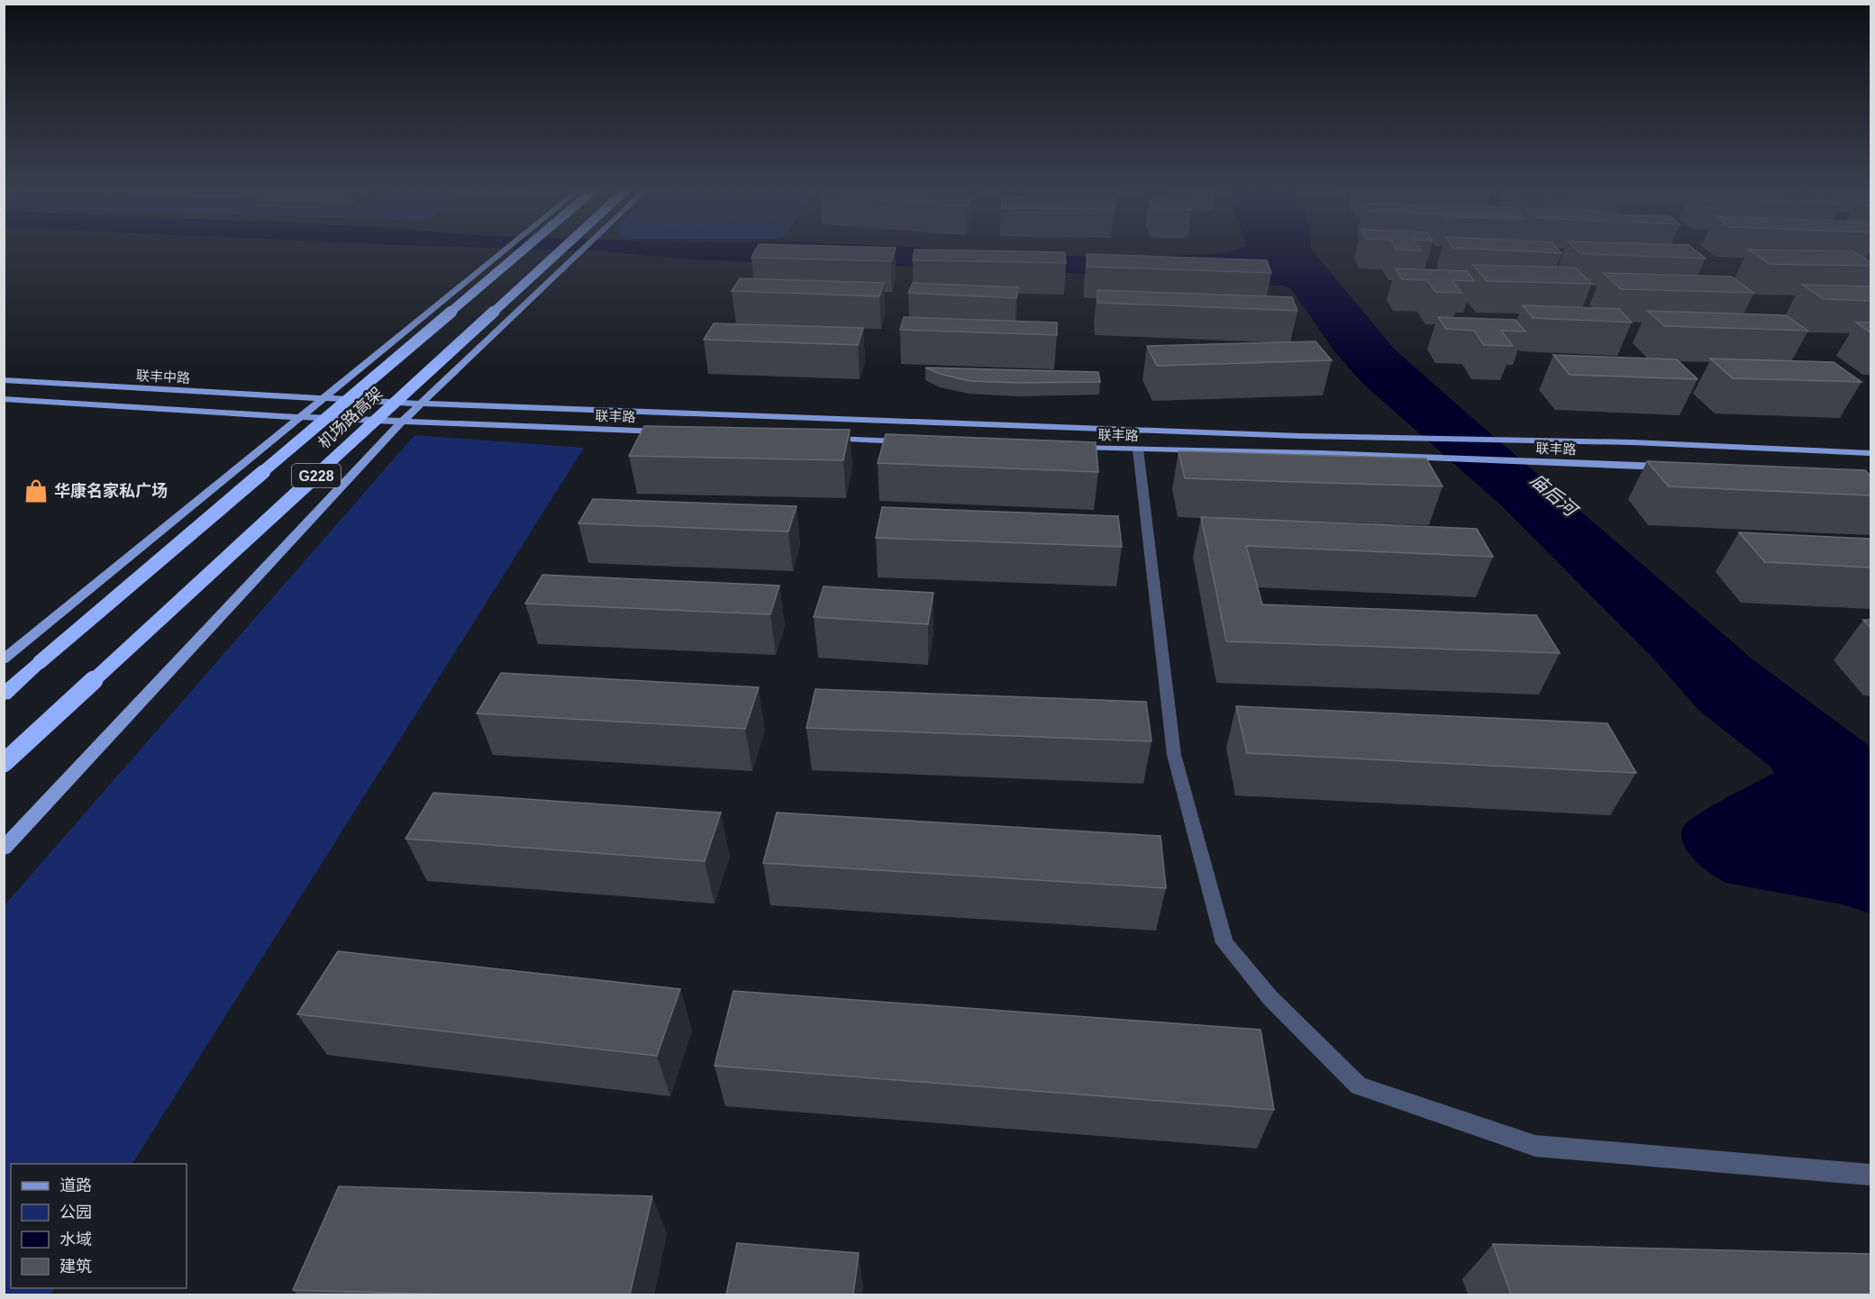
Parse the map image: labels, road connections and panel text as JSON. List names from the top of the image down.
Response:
{
  "streets": {
    "highway": ["机场路高架", "G228"],
    "main road": ["联丰中路", "联丰路"]
  },
  "crossings": [
    ["联丰中路", "联丰路"]
  ],
  "water": ["庙后河"],
  "places": {
    "shop": ["华康名家私广场"]
  },
  "legend": [
    "道路",
    "公园",
    "水域",
    "建筑"
  ]
}
